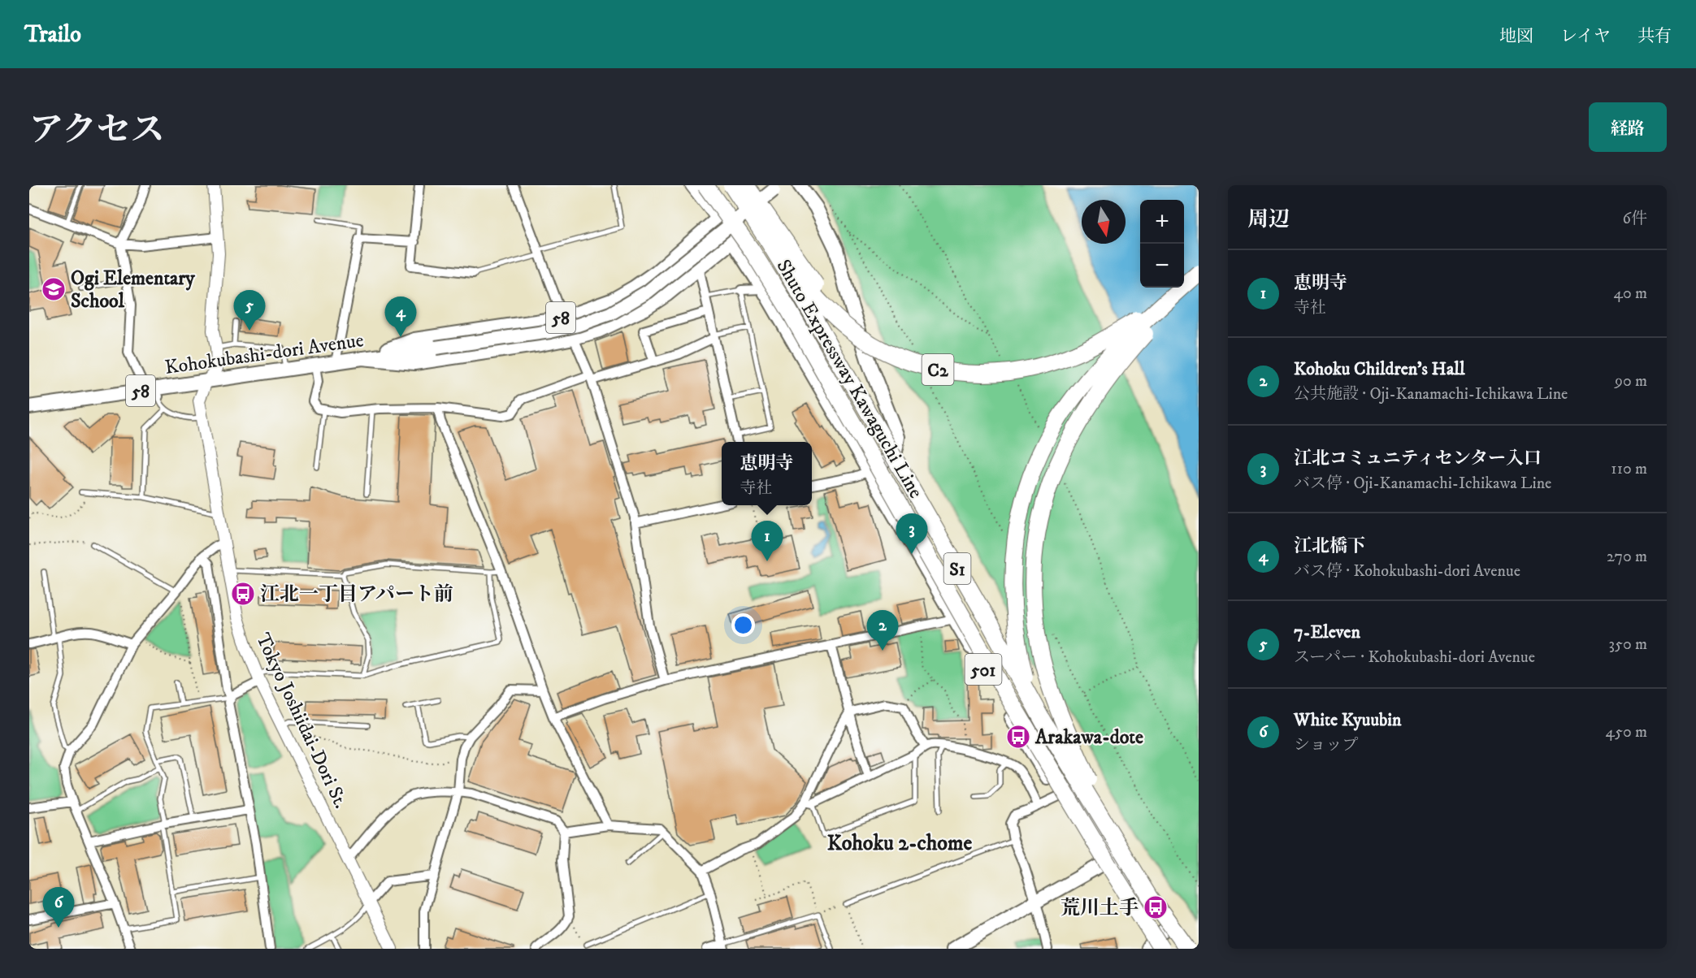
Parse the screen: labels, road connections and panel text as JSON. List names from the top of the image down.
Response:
{
  "streets": {
    "highway": ["C2", "Shuto Expressway Kawaguchi Line", "S1"],
    "main road": ["58", "Kohokubashi-dori Avenue", "501"],
    "street": ["Tokyo Joshiidai-Dori St."]
  },
  "crossings": [
    ["58", "Kohokubashi-dori Avenue"],
    ["58", "501"],
    ["Kohokubashi-dori Avenue", "Tokyo Joshiidai-Dori St."],
    ["C2", "S1"],
    ["Shuto Expressway Kawaguchi Line", "S1"]
  ],
  "districts": ["Kohoku 2-chome"],
  "places": {
    "school or university": ["Ogi Elementary School"],
    "bus stop": ["江北一丁目アパート前", "Arakawa-dote", "荒川土手"]
  },
  "north": "bottom",
  "page": {
    "header": "Trailo",
    "nav": ["地図", "レイヤ", "共有"],
    "title": "アクセス",
    "buttons": "経路",
    "heading": ["周辺", "6件"],
    "map_buttons": ["+", "−"],
    "list": [
      {
        "mark": "1",
        "name": "恵明寺",
        "note": "寺社",
        "value": "40 m"
      },
      {
        "mark": "2",
        "name": "Kohoku Children's Hall",
        "note": "公共施設 · Oji-Kanamachi-Ichikawa Line",
        "value": "90 m"
      },
      {
        "mark": "3",
        "name": "江北コミュニティセンター入口",
        "note": "バス停 · Oji-Kanamachi-Ichikawa Line",
        "value": "110 m"
      },
      {
        "mark": "4",
        "name": "江北橋下",
        "note": "バス停 · Kohokubashi-dori Avenue",
        "value": "270 m"
      },
      {
        "mark": "5",
        "name": "7-Eleven",
        "note": "スーパー · Kohokubashi-dori Avenue",
        "value": "350 m"
      },
      {
        "mark": "6",
        "name": "White Kyuubin",
        "note": "ショップ",
        "value": "450 m"
      }
    ],
    "pins": [
      "5",
      "4",
      "3",
      "1",
      "2",
      "6"
    ],
    "popup": ["恵明寺", "寺社"]
  }
}
